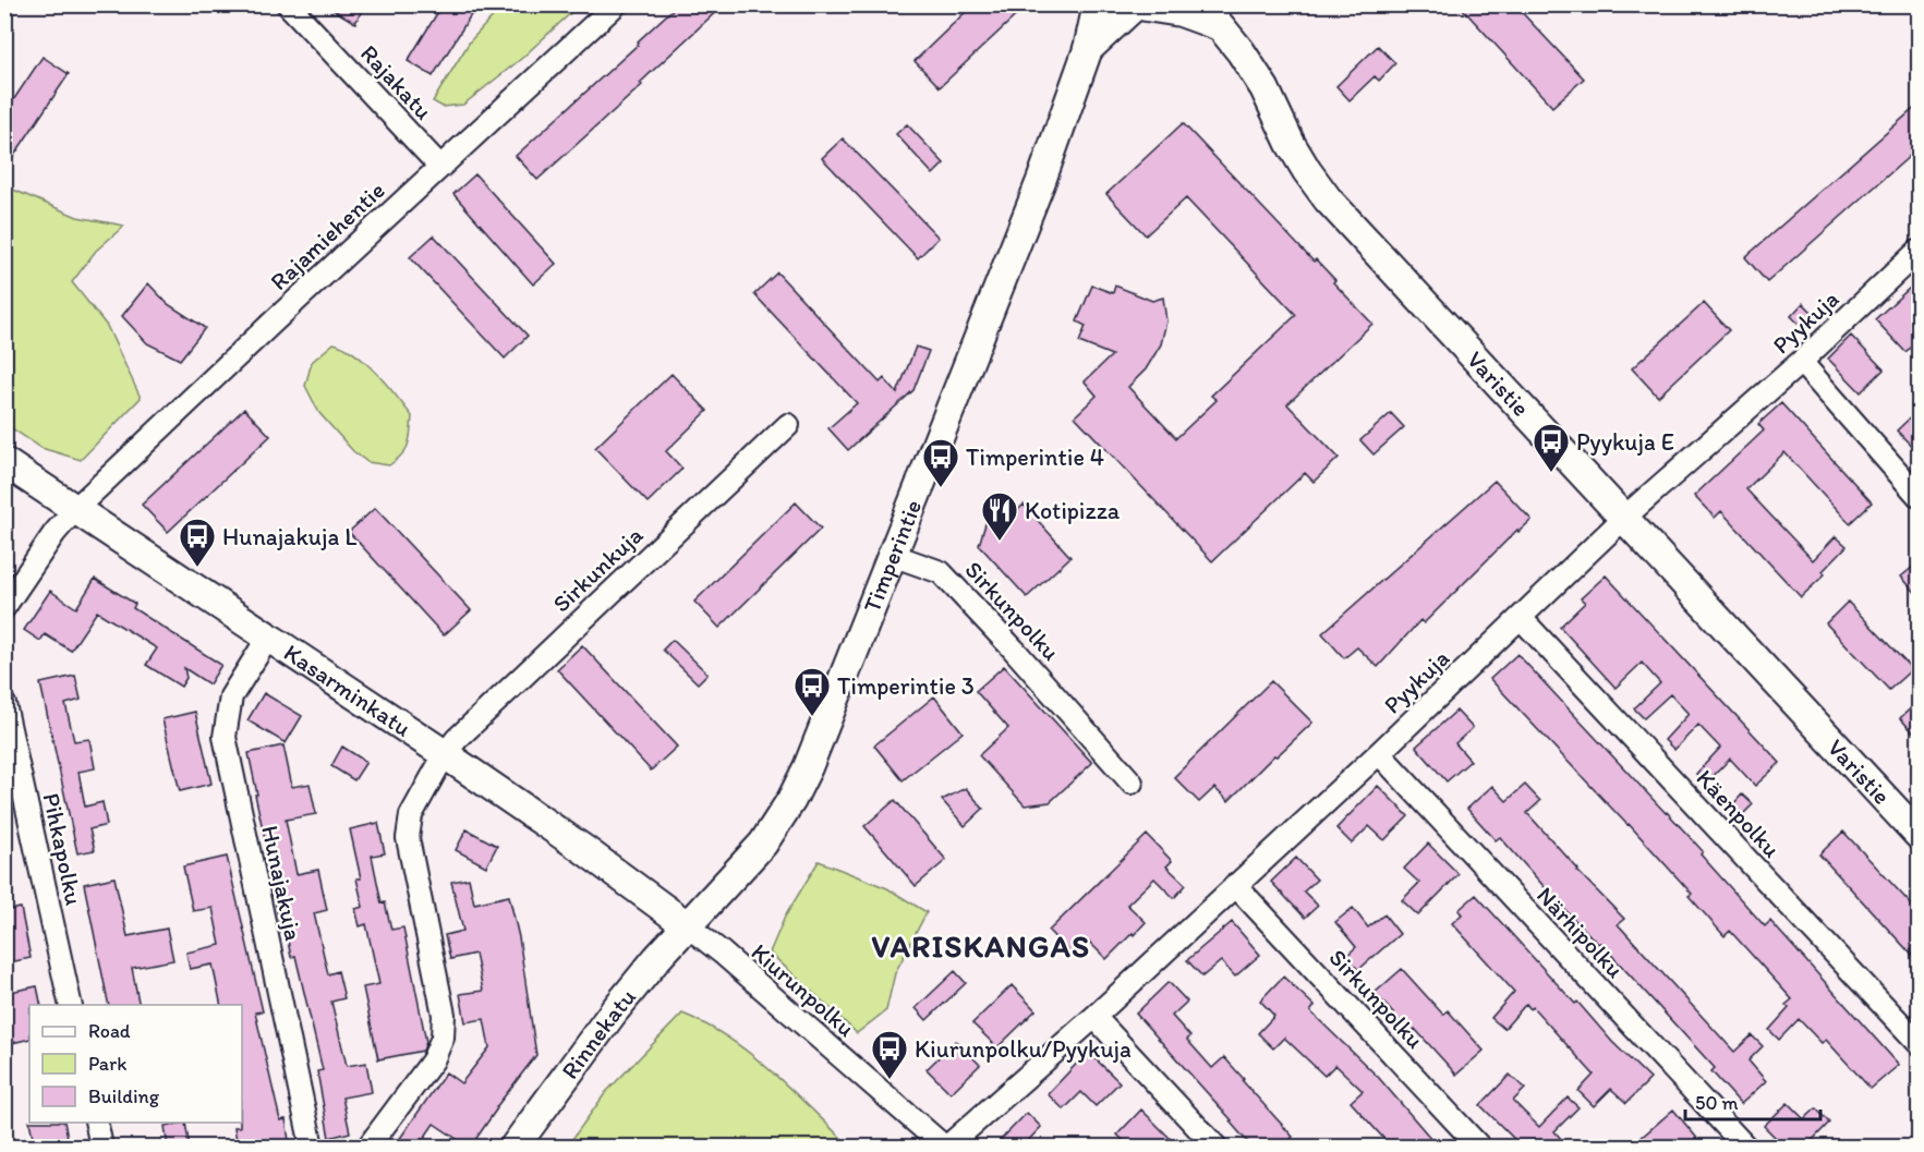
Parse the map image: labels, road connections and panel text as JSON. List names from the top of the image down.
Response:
{
  "streets": {
    "street": [
      "Rajakatu",
      "Rajamiehentie",
      "Pyykuja",
      "Varistie",
      "Timperintie",
      "Sirkunkuja",
      "Sirkunpolku",
      "Kasarminkatu",
      "Käenpolku",
      "Pihkapolku",
      "Hunajakuja",
      "Närhipolku",
      "Kiurunpolku",
      "Rinnekatu"
    ]
  },
  "crossings": [
    ["Rajakatu", "Rajamiehentie"],
    ["Rajamiehentie", "Kasarminkatu"],
    ["Pyykuja", "Varistie"],
    ["Pyykuja", "Sirkunpolku"],
    ["Pyykuja", "Käenpolku"],
    ["Pyykuja", "Närhipolku"],
    ["Pyykuja", "Kiurunpolku"],
    ["Varistie", "Timperintie"],
    ["Timperintie", "Sirkunpolku"],
    ["Timperintie", "Kasarminkatu"],
    ["Timperintie", "Kiurunpolku"],
    ["Timperintie", "Rinnekatu"],
    ["Sirkunkuja", "Kasarminkatu"],
    ["Kasarminkatu", "Hunajakuja"],
    ["Kasarminkatu", "Kiurunpolku"],
    ["Kasarminkatu", "Rinnekatu"],
    ["Kiurunpolku", "Rinnekatu"]
  ],
  "districts": ["VARISKANGAS"],
  "places": {
    "bus stop": [
      "Pyykuja E",
      "Timperintie 4",
      "Hunajakuja L",
      "Timperintie 3",
      "Kiurunpolku/Pyykuja"
    ],
    "restaurant": ["Kotipizza"]
  },
  "legend": ["Road", "Park", "Building"],
  "scale_bar": "50 m"
}
